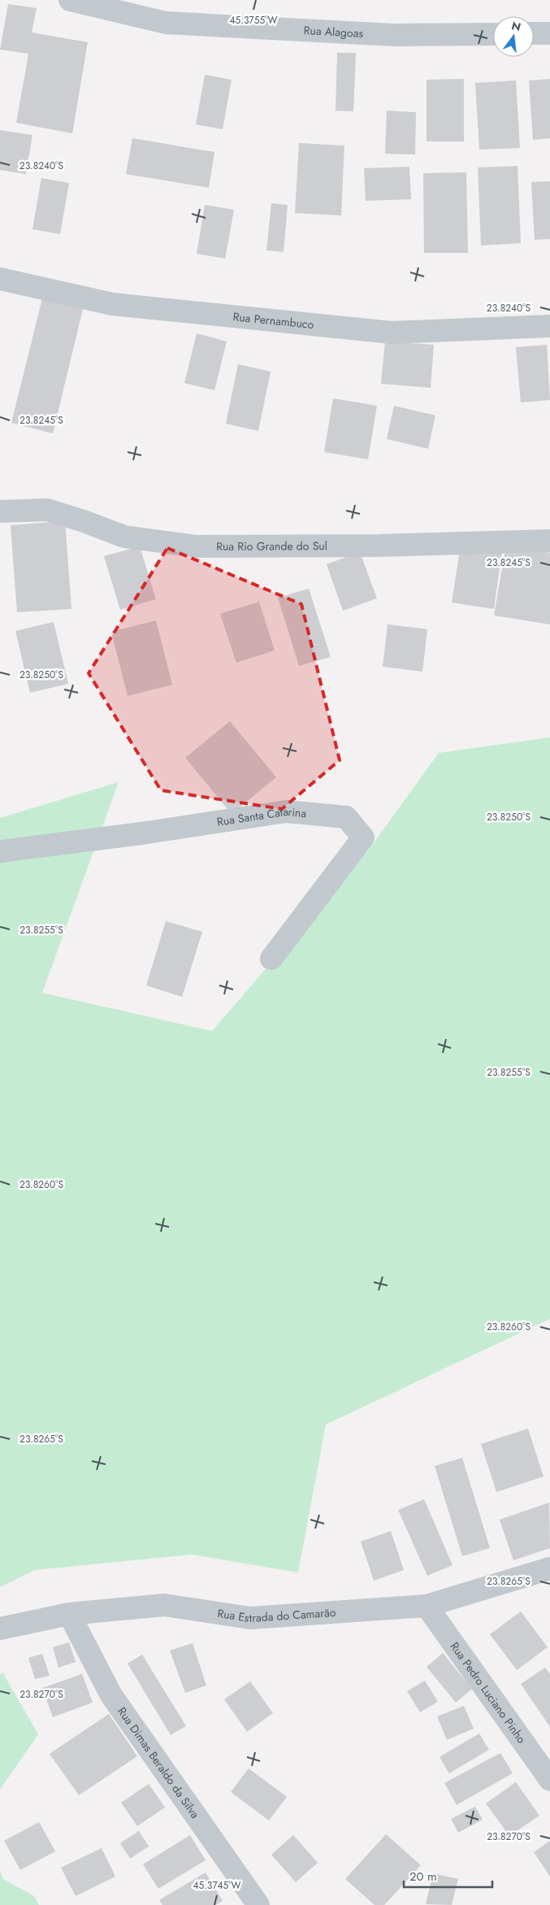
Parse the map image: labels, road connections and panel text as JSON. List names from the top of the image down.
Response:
{
  "streets": {
    "street": [
      "Rua Alagoas",
      "Rua Pernambuco",
      "Rua Rio Grande do Sul",
      "Rua Santa Catarina",
      "Rua Estrada do Camarão",
      "Rua Pedro Luciano Pinho",
      "Rua Dimas Beraldo da Silva"
    ]
  },
  "crossings": [
    ["Rua Estrada do Camarão", "Rua Pedro Luciano Pinho"],
    ["Rua Estrada do Camarão", "Rua Dimas Beraldo da Silva"]
  ],
  "scale_bar": "20 m",
  "north": "top",
  "coordinates": [
    "45.3755°W",
    "23.8240°S",
    "23.8245°S",
    "23.8250°S",
    "23.8255°S",
    "23.8260°S",
    "23.8265°S",
    "23.8270°S",
    "45.3745°W"
  ]
}
